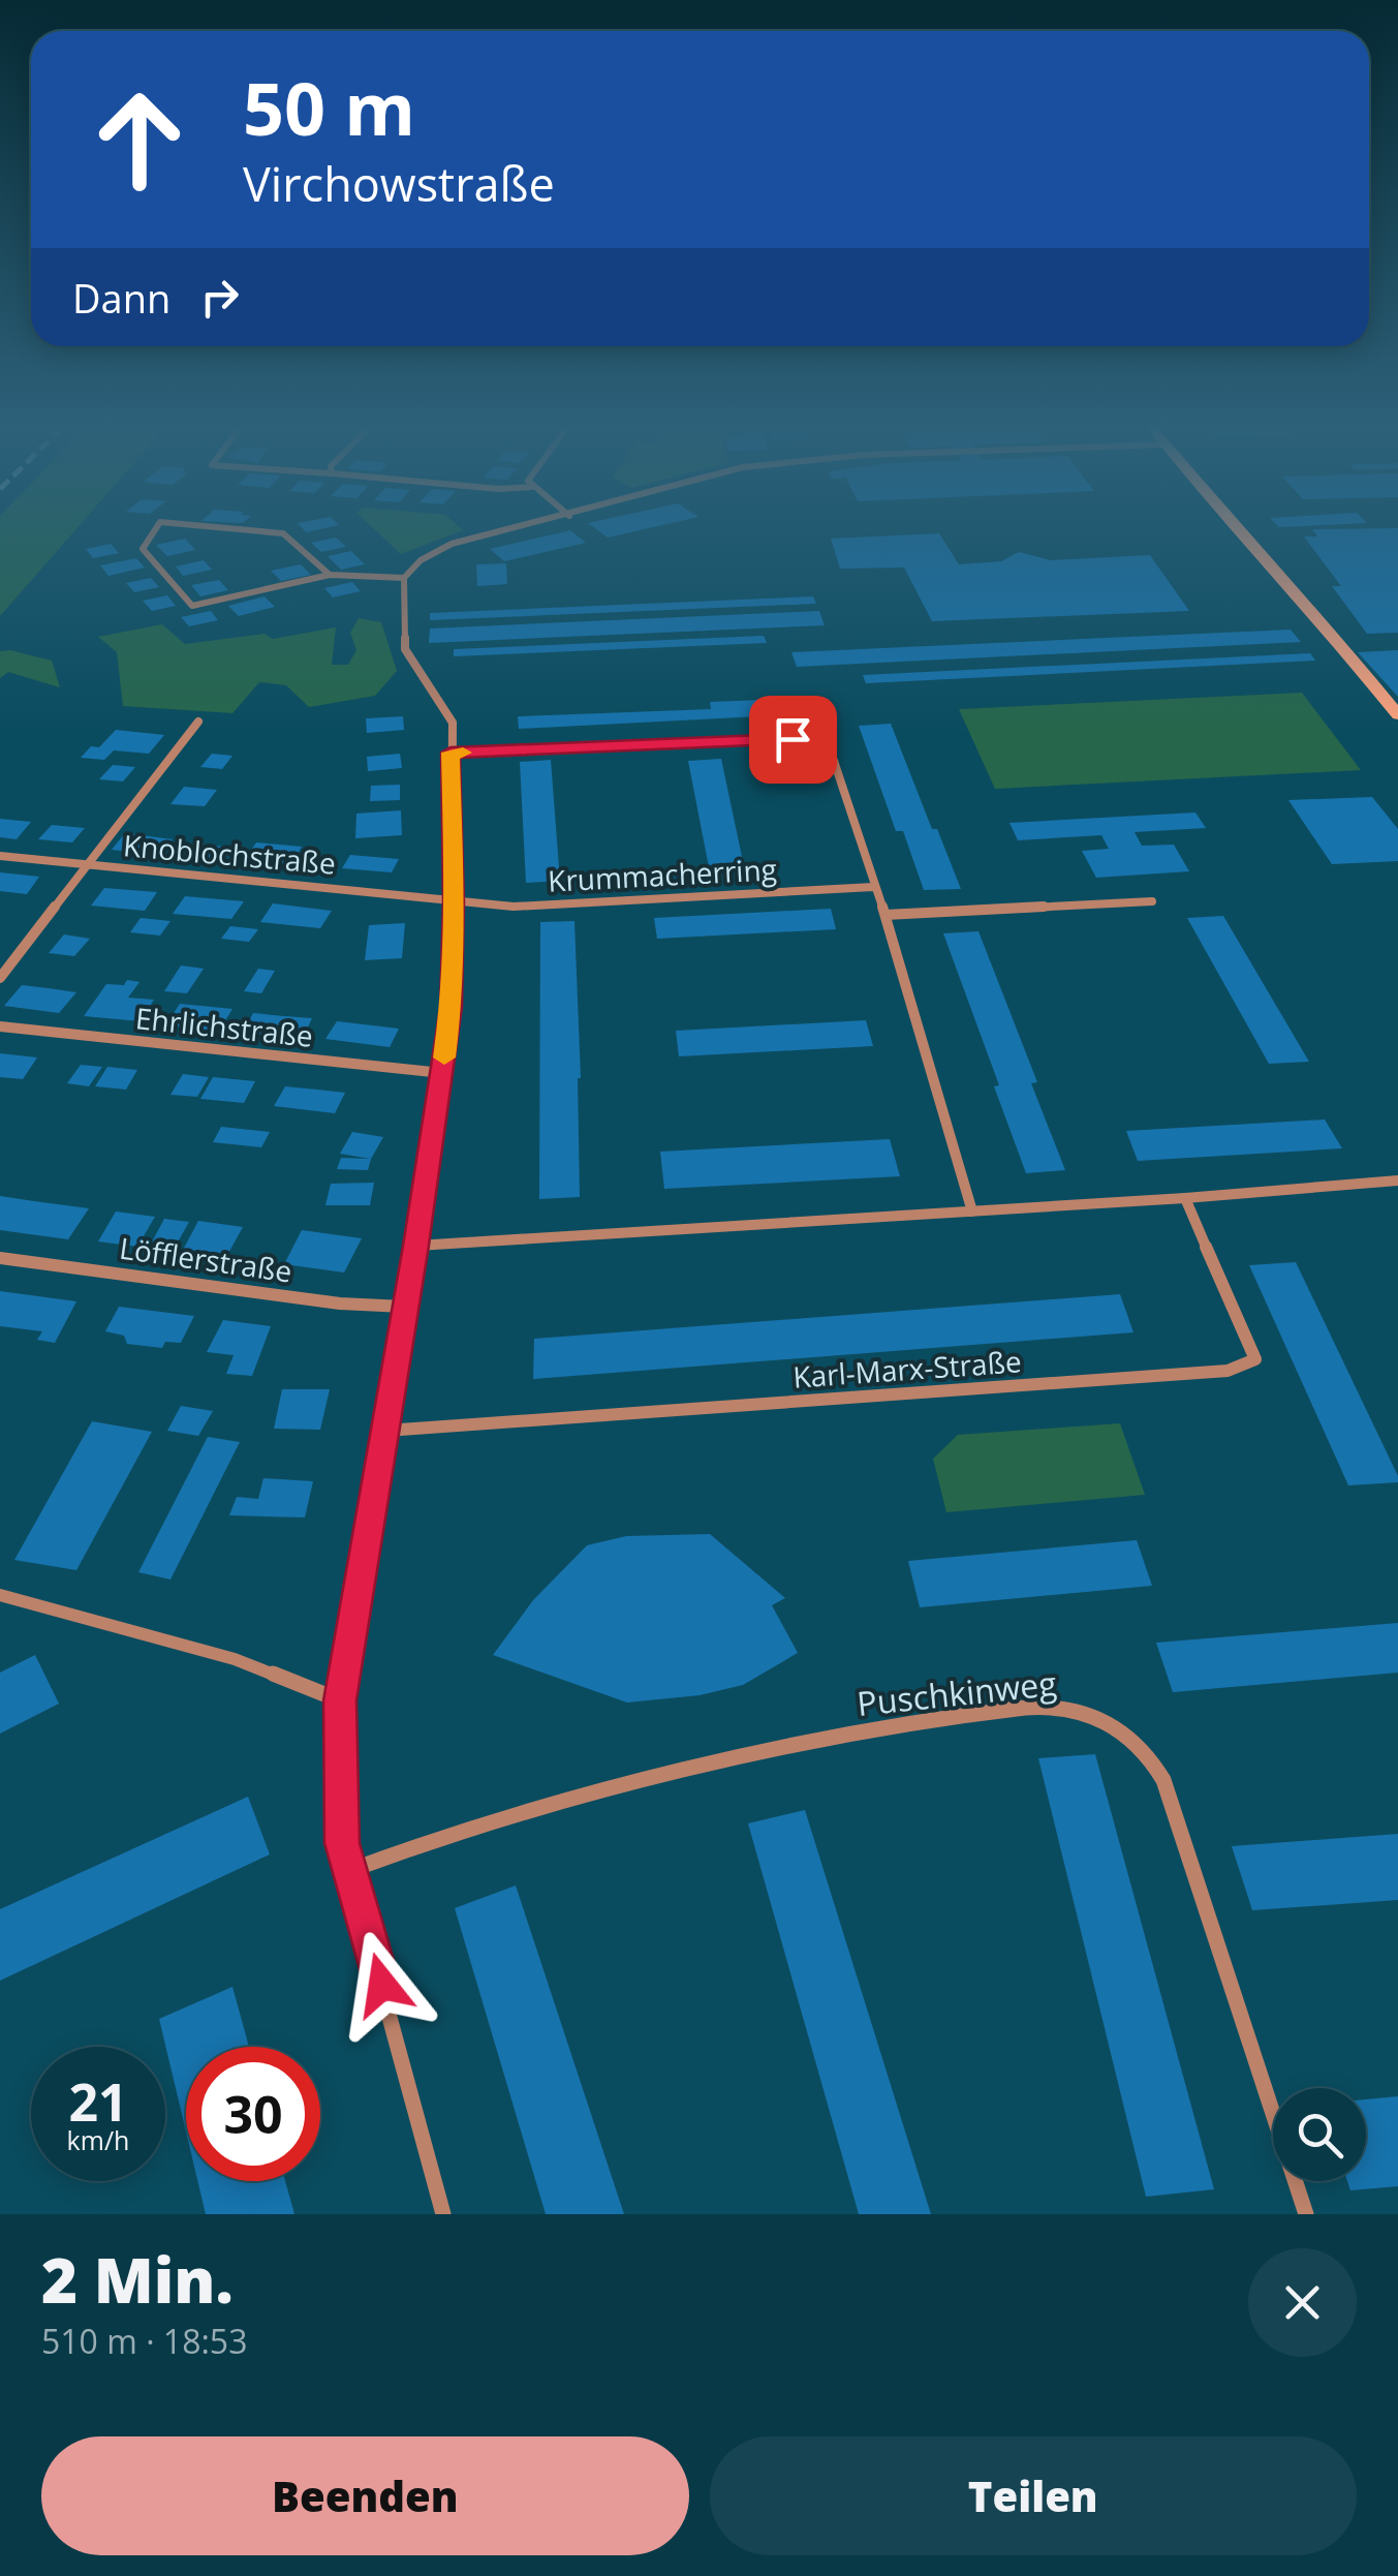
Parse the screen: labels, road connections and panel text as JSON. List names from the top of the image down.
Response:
{
  "streets": {
    "street": [
      "Knoblochstraße",
      "Krummacherring",
      "Ehrlichstraße",
      "Löfflerstraße",
      "Karl-Marx-Straße",
      "Puschkinweg"
    ]
  },
  "crossings": [
    ["Knoblochstraße", "Krummacherring"]
  ],
  "page": {
    "turn": ["50 m", "Virchowstraße"],
    "then": "Dann",
    "speed": "21 km/h",
    "limit": "30",
    "heading": ["2 Min.", "510 m · 18:53"],
    "buttons": ["Beenden", "Teilen"]
  }
}
